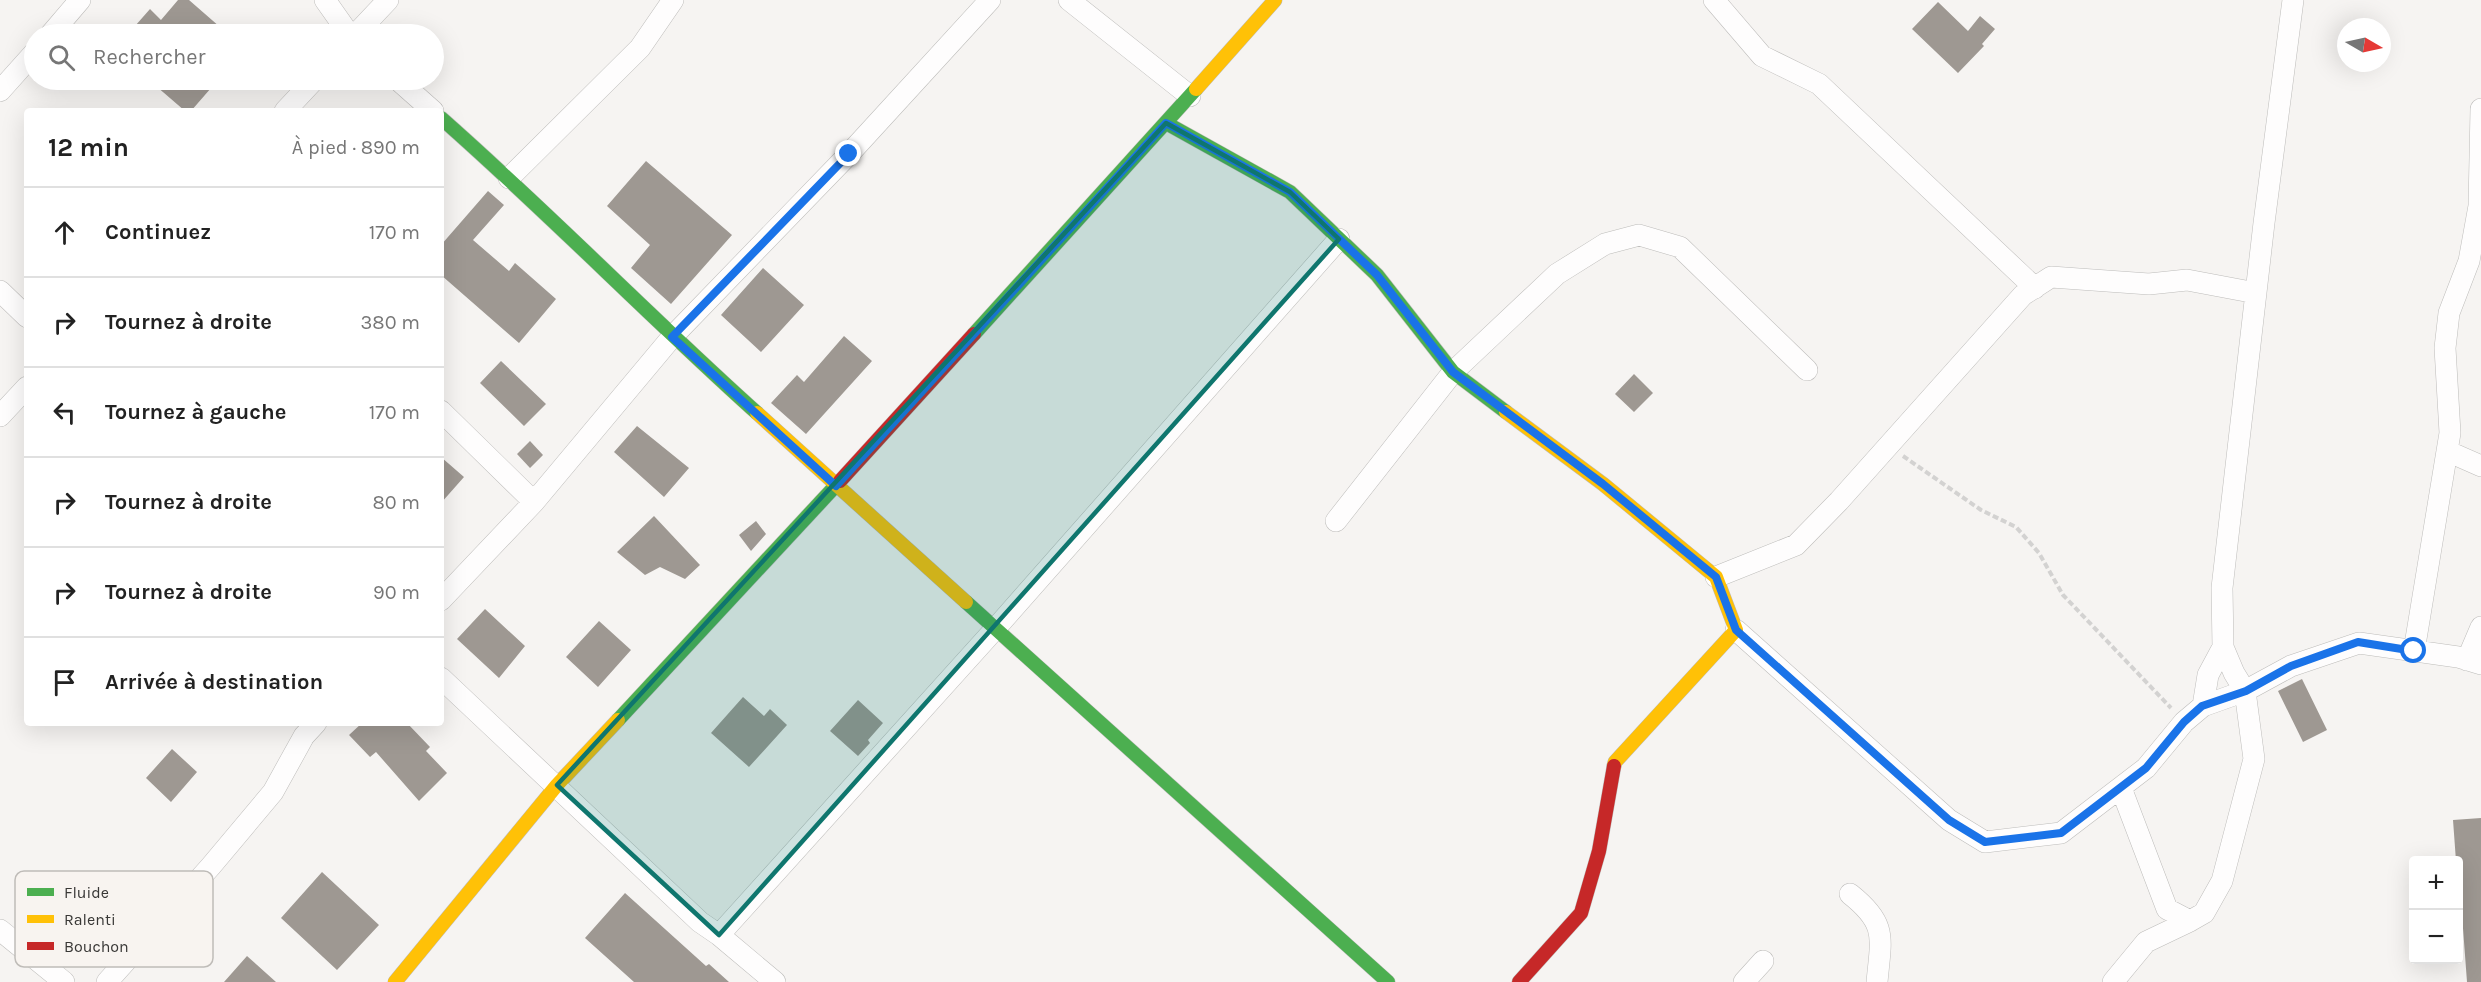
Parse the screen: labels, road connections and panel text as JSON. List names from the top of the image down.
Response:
{
  "legend": ["Fluide", "Ralenti", "Bouchon"],
  "north": "right",
  "page": {
    "search": "Rechercher",
    "heading": ["12 min", "À pied · 890 m"],
    "list": [
      ["Continuez", "170 m"],
      ["Tournez à droite", "380 m"],
      ["Tournez à gauche", "170 m"],
      ["Tournez à droite", "80 m"],
      ["Tournez à droite", "90 m"],
      "Arrivée à destination"
    ],
    "map_buttons": ["+", "−"]
  }
}
